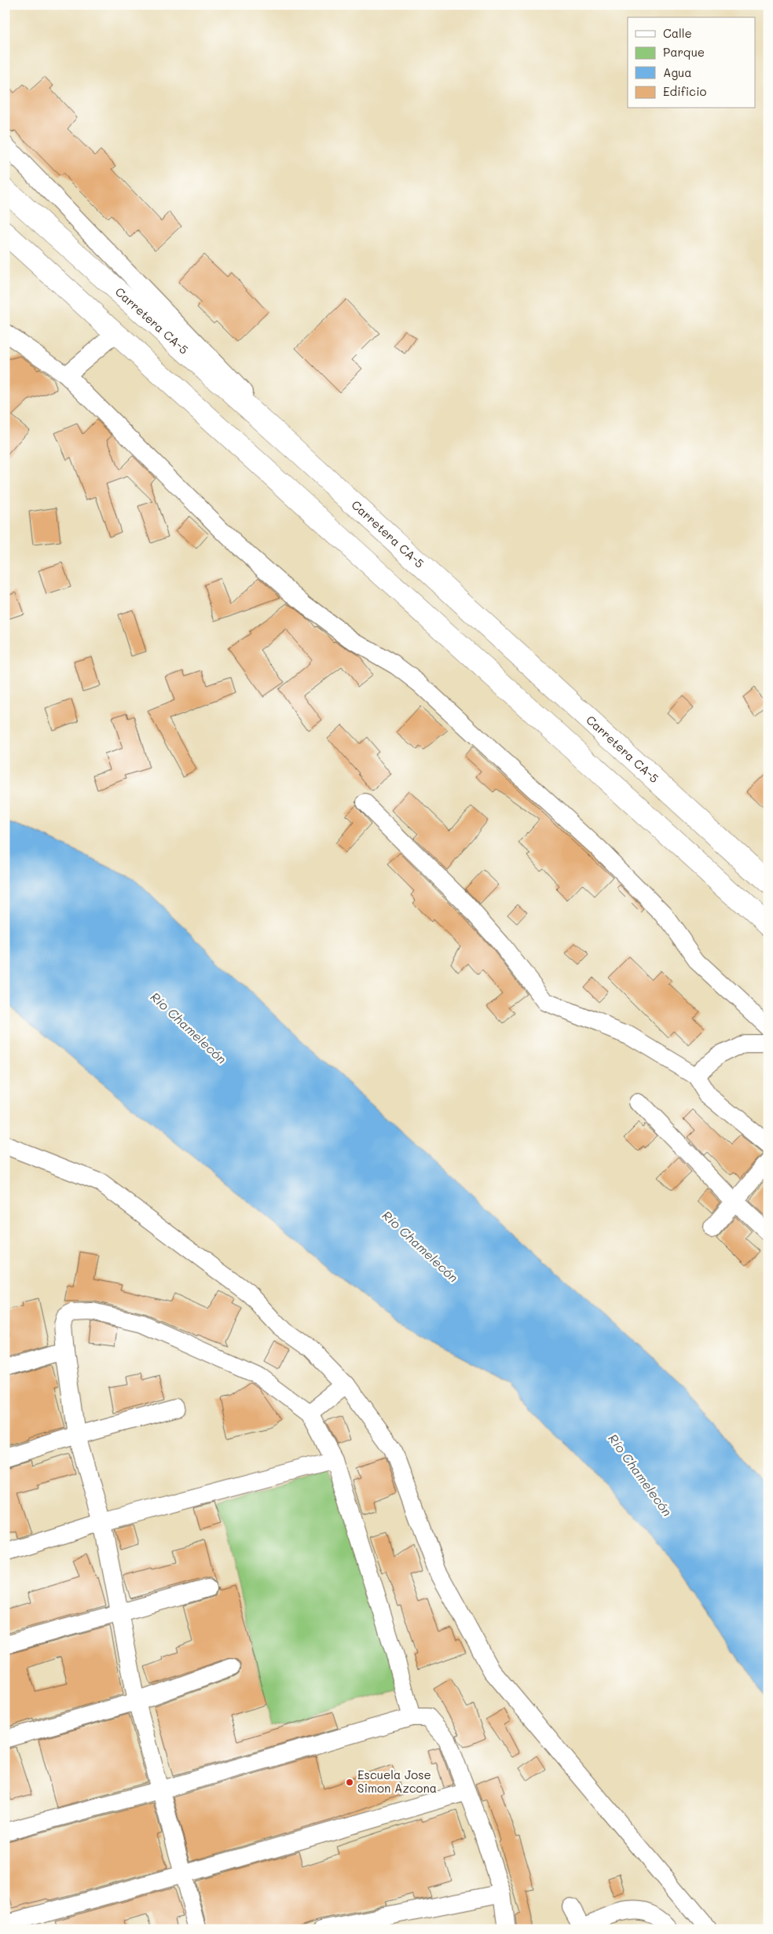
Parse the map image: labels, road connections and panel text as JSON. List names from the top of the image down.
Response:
{
  "streets": {
    "highway": ["Carretera CA-5"]
  },
  "water": ["Río Chamelecón"],
  "places": ["Escuela Jose Simon Azcona"],
  "legend": [
    "Calle",
    "Parque",
    "Agua",
    "Edificio"
  ]
}
